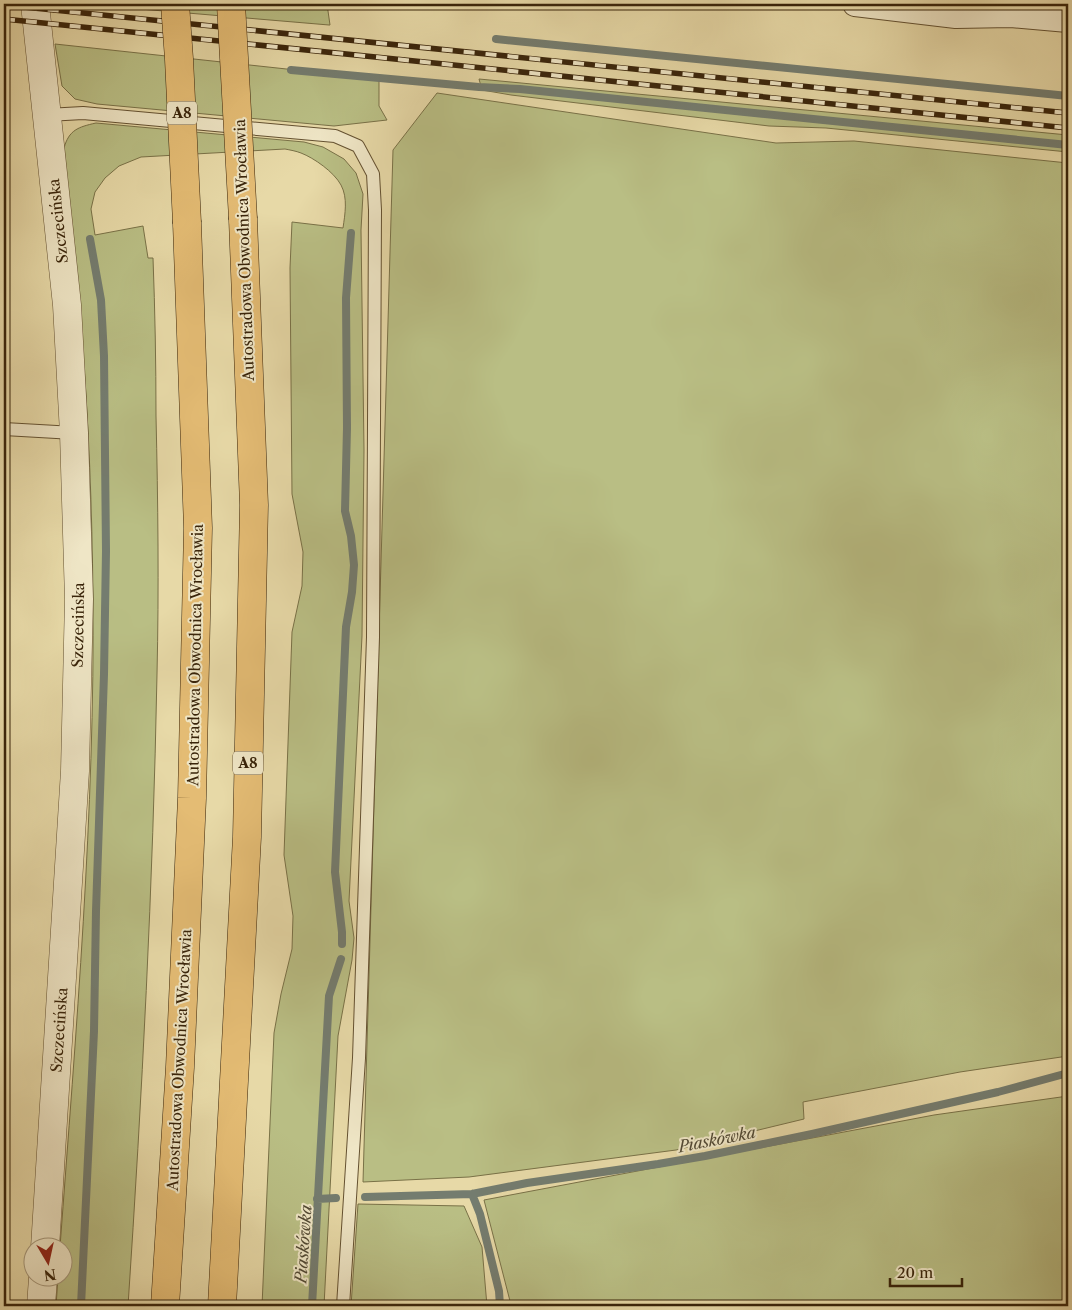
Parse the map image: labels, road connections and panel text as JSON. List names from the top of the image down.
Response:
{
  "streets": {
    "highway": ["A8", "Autostradowa Obwodnica Wrocławia"],
    "street": ["Szczecińska"]
  },
  "water": ["Piaskówka"],
  "scale_bar": "20 m",
  "north": "bottom"
}
